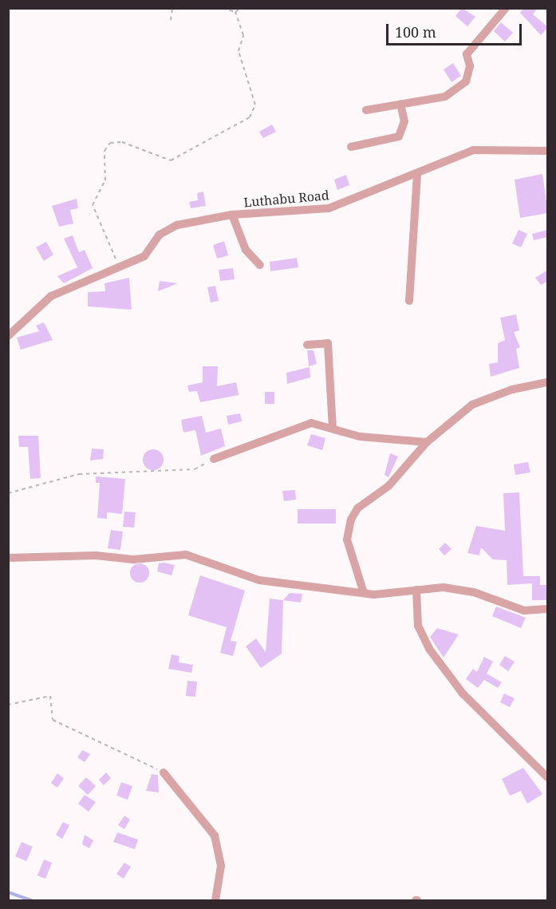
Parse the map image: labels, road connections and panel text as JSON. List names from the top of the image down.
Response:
{
  "streets": {
    "street": ["Luthabu Road"]
  },
  "scale_bar": "100 m"
}
